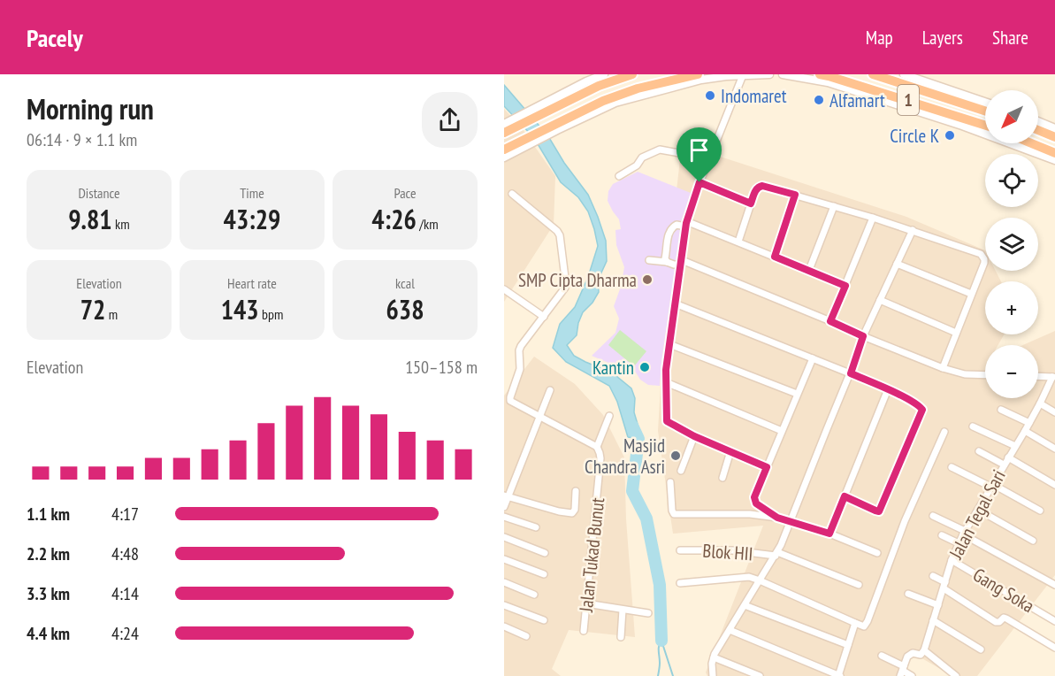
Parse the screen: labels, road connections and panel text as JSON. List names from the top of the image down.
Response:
{
  "streets": {
    "highway": ["1"],
    "street": [
      "Jalan Tegal Sari",
      "Blok HII",
      "Jalan Tukad Bunut",
      "Gang Soka"
    ]
  },
  "crossings": [
    ["Jalan Tegal Sari", "Gang Soka"]
  ],
  "places": [
    "Indomaret",
    "Alfamart",
    "Circle K",
    "SMP Cipta Dharma",
    "Kantin",
    "Masjid Chandra Asri"
  ],
  "north": "bottom left",
  "page": {
    "header": "Pacely",
    "nav": ["Map", "Layers", "Share"],
    "heading": ["Morning run", "06:14 · 9 × 1.1 km"],
    "map_buttons": ["+", "−"],
    "stats": [
      ["Distance", "9.81 km"],
      ["Time", "43:29"],
      ["Pace", "4:26 /km"],
      ["Elevation", "72 m"],
      ["Heart rate", "143 bpm"],
      ["kcal", "638"]
    ],
    "chart": ["Elevation", "150–158 m"],
    "list": [
      {
        "name": "1.1 km",
        "note": "4:17"
      },
      {
        "name": "2.2 km",
        "note": "4:48"
      },
      {
        "name": "3.3 km",
        "note": "4:14"
      },
      {
        "name": "4.4 km",
        "note": "4:24"
      }
    ]
  }
}
